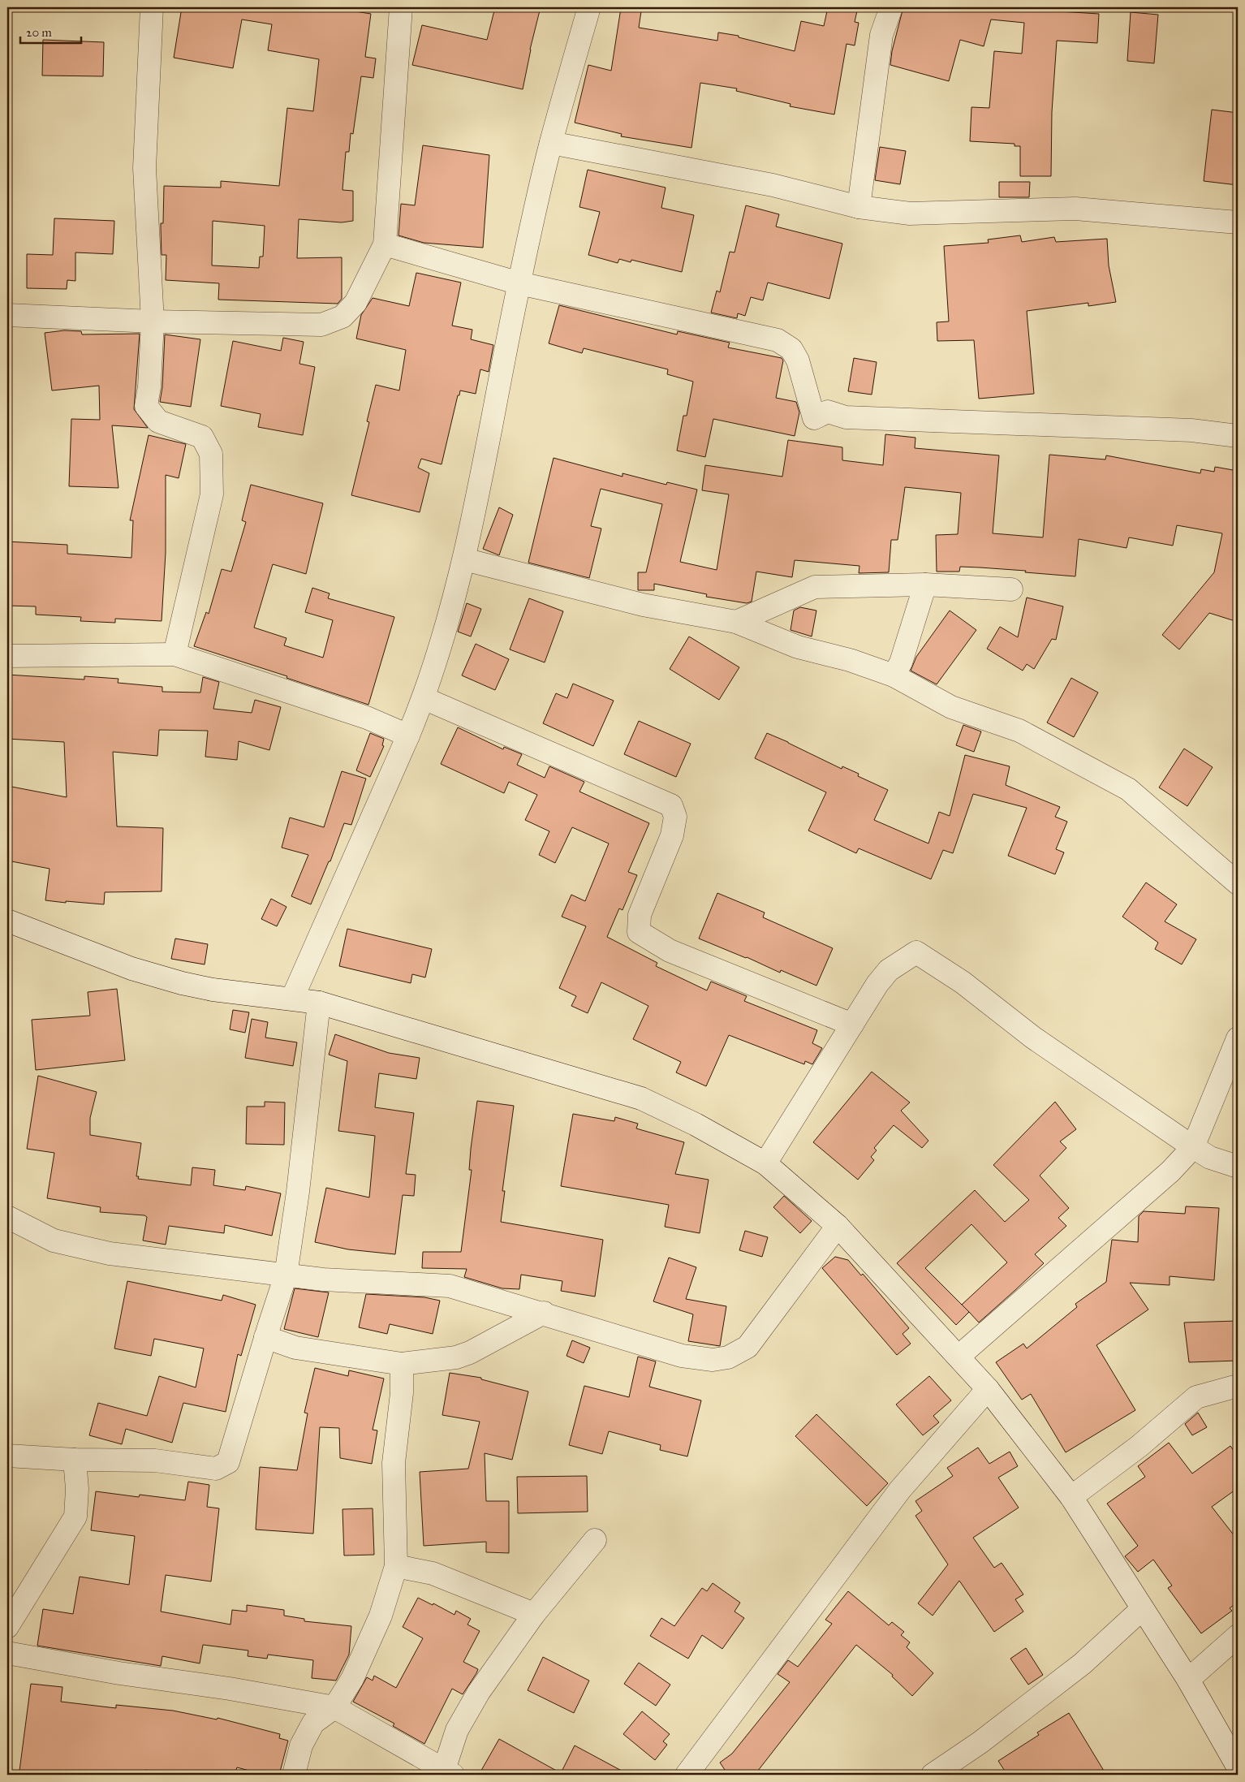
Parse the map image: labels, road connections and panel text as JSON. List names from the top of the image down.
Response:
{
  "scale_bar": "20 m"
}
